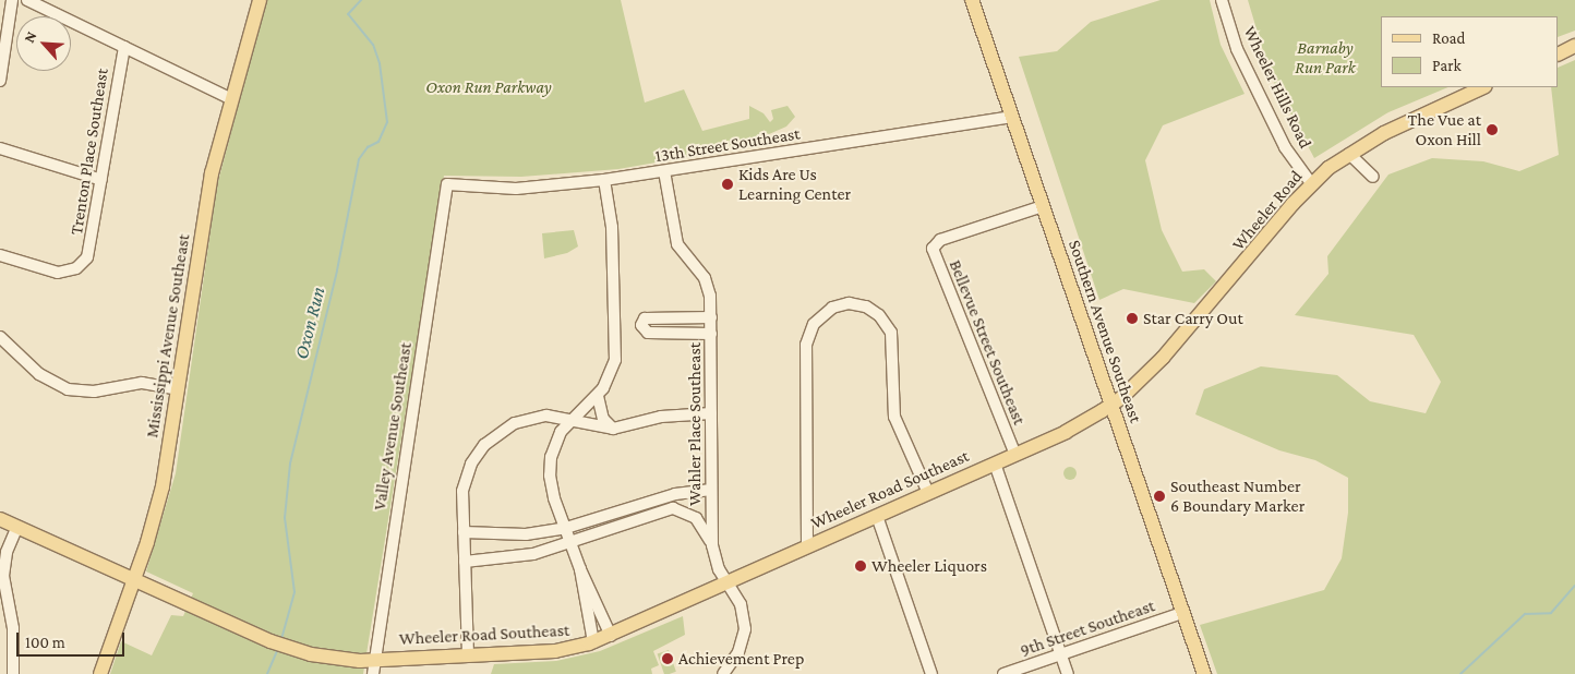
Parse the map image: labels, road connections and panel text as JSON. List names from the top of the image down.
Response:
{
  "streets": {
    "main road": [
      "Wheeler Road",
      "Southern Avenue Southeast",
      "Mississippi Avenue Southeast",
      "Wheeler Road Southeast"
    ],
    "street": [
      "Wheeler Hills Road",
      "13th Street Southeast",
      "Trenton Place Southeast",
      "Bellevue Street Southeast",
      "Wahler Place Southeast",
      "Valley Avenue Southeast",
      "9th Street Southeast"
    ]
  },
  "crossings": [
    ["Wheeler Hills Road", "Wheeler Road"],
    ["13th Street Southeast", "Southern Avenue Southeast"],
    ["13th Street Southeast", "Wahler Place Southeast"],
    ["13th Street Southeast", "Valley Avenue Southeast"],
    ["Wheeler Road", "Southern Avenue Southeast"],
    ["Wheeler Road", "Wheeler Road Southeast"],
    ["Southern Avenue Southeast", "Bellevue Street Southeast"],
    ["Southern Avenue Southeast", "Wheeler Road Southeast"],
    ["Southern Avenue Southeast", "9th Street Southeast"],
    ["Mississippi Avenue Southeast", "Wheeler Road Southeast"],
    ["Bellevue Street Southeast", "Wheeler Road Southeast"],
    ["Wahler Place Southeast", "Wheeler Road Southeast"],
    ["Valley Avenue Southeast", "Wheeler Road Southeast"]
  ],
  "water": ["Oxon Run"],
  "parks": ["Barnaby Run Park", "Oxon Run Parkway"],
  "places": [
    "The Vue at Oxon Hill",
    "Kids Are Us Learning Center",
    "Star Carry Out",
    "Southeast Number 6 Boundary Marker",
    "Wheeler Liquors",
    "Achievement Prep"
  ],
  "legend": ["Road", "Park"],
  "scale_bar": "100 m",
  "north": "top left"
}
